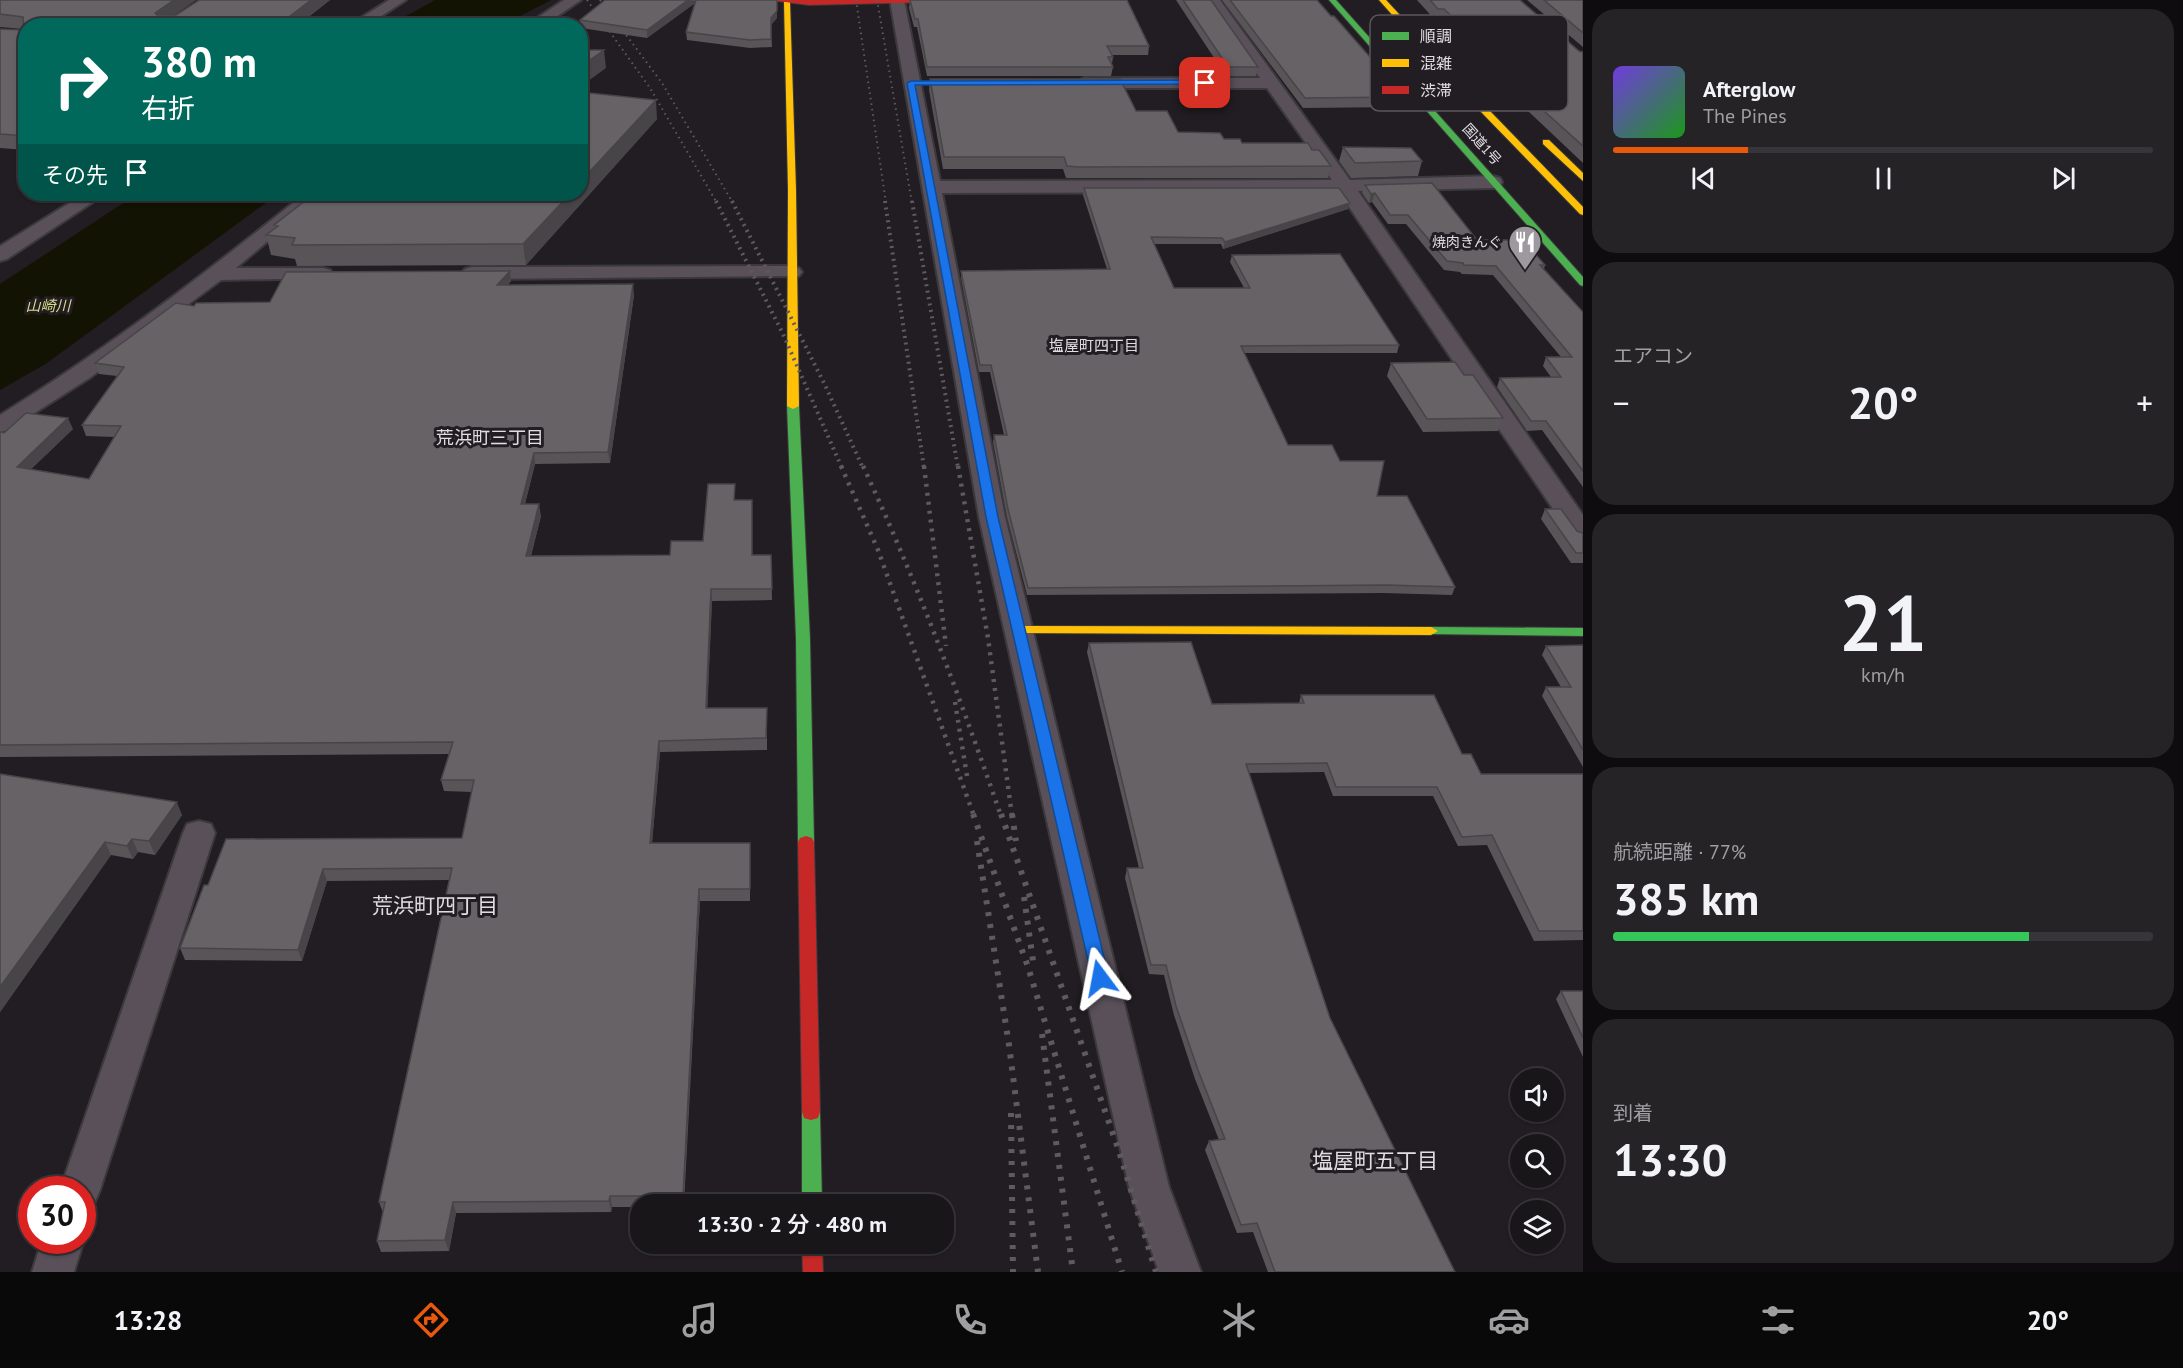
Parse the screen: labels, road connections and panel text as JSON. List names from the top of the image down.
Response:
{
  "streets": {
    "main road": ["国道1号"]
  },
  "districts": [
    "塩屋町四丁目",
    "荒浜町三丁目",
    "荒浜町四丁目",
    "塩屋町五丁目"
  ],
  "water": ["山崎川"],
  "places": {
    "restaurant": ["焼肉きんぐ"]
  },
  "legend": ["順調", "混雑", "渋滞"],
  "page": {
    "turn": ["380 m", "右折"],
    "song": ["Afterglow", "The Pines"],
    "then": "その先",
    "tile": [
      "エアコン",
      ["21", "km/h"],
      ["航続距離 · 77%", "385 km"],
      ["到着", "13:30"]
    ],
    "heat": ["−", "20°", "+"],
    "limit": "30",
    "trip": "13:30 · 2 分 · 480 m",
    "tabs": ["13:28", "20°"]
  }
}
